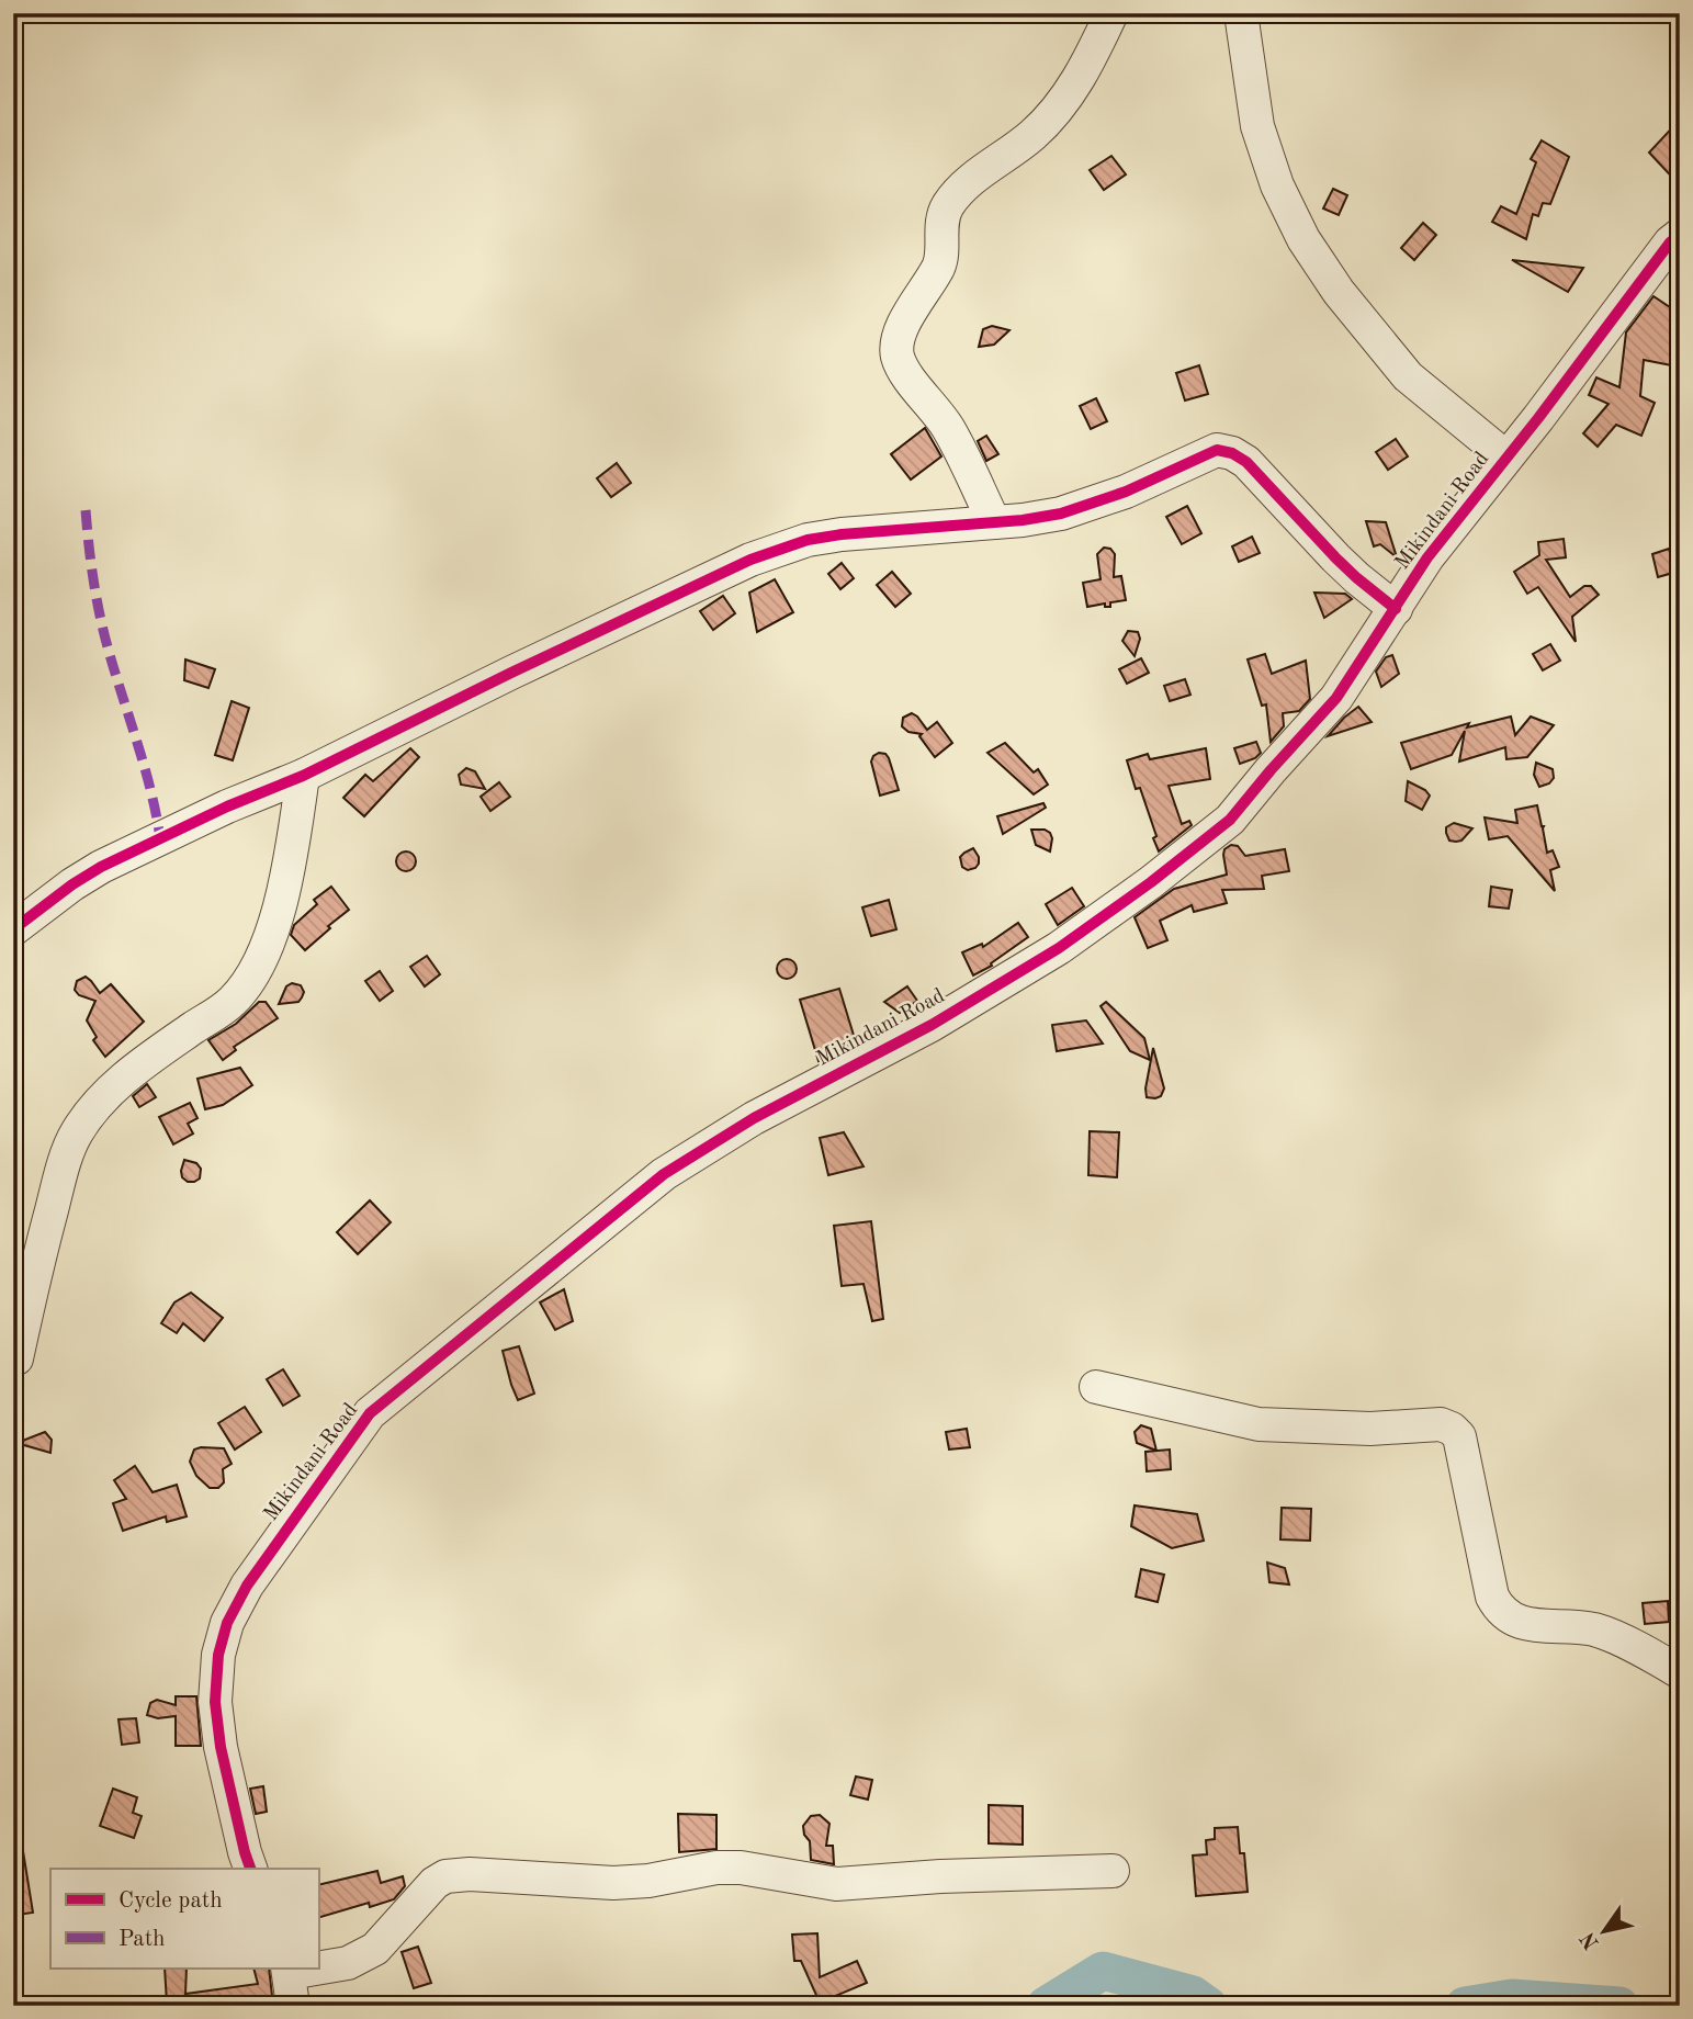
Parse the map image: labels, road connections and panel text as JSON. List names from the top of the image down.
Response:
{
  "streets": {
    "street": ["Mikindani Road"]
  },
  "legend": ["Cycle path", "Path"],
  "north": "bottom left"
}
